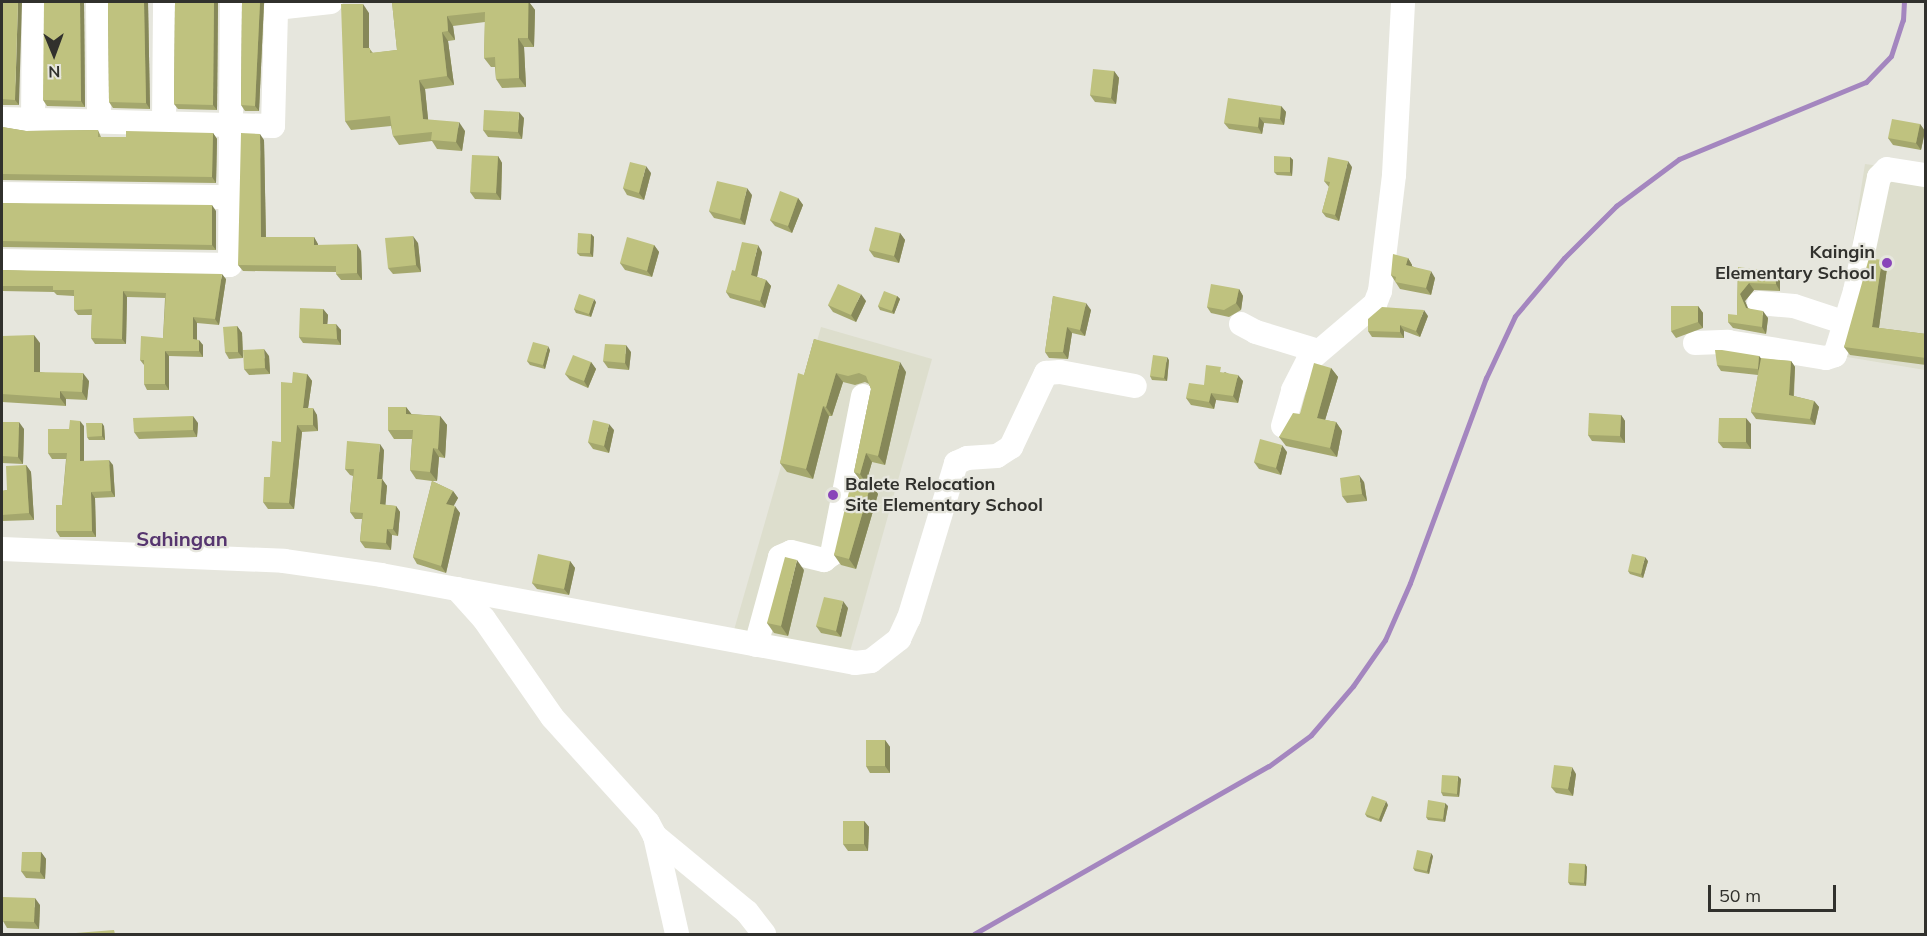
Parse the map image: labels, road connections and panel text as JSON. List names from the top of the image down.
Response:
{
  "districts": ["Sahingan"],
  "places": ["Kaingin Elementary School", "Balete Relocation Site Elementary School"],
  "scale_bar": "50 m",
  "north": "bottom"
}
